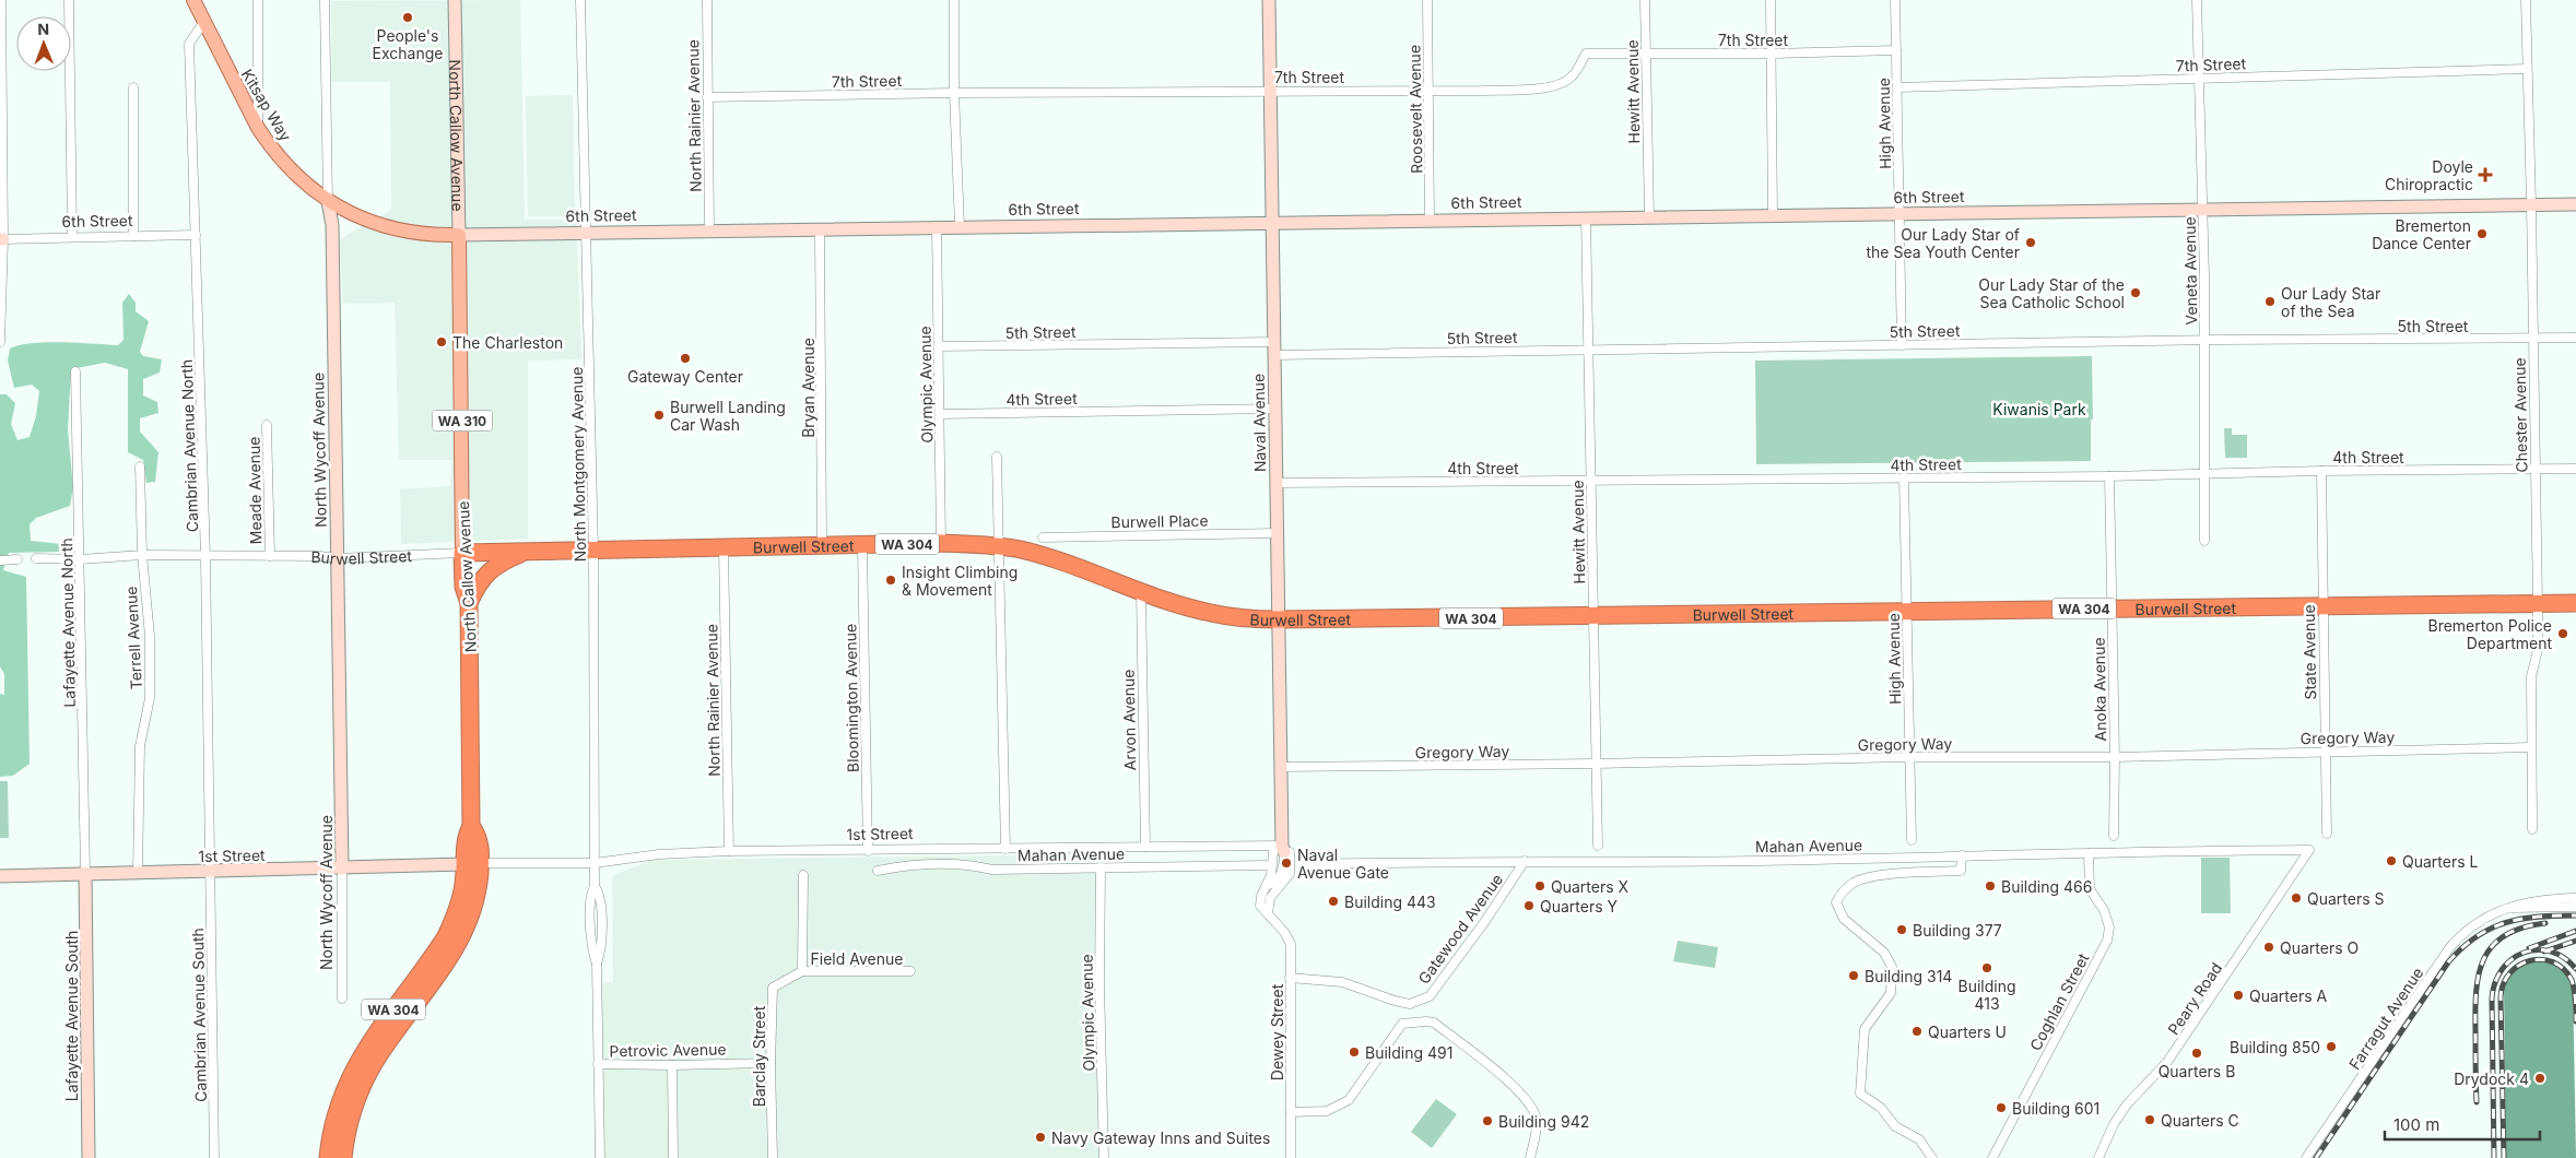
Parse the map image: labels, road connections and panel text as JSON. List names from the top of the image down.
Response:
{
  "streets": {
    "highway": ["North Callow Avenue", "WA 304", "Burwell Street"],
    "main road": [
      "Kitsap Way",
      "6th Street",
      "WA 310",
      "Naval Avenue",
      "North Wycoff Avenue",
      "1st Street",
      "Lafayette Avenue South"
    ],
    "street": [
      "7th Street",
      "Hewitt Avenue",
      "Roosevelt Avenue",
      "North Rainier Avenue",
      "High Avenue",
      "Veneta Avenue",
      "5th Street",
      "Olympic Avenue",
      "Bryan Avenue",
      "4th Street",
      "Chester Avenue",
      "Cambrian Avenue North",
      "North Montgomery Avenue",
      "Meade Avenue",
      "Burwell Place",
      "Lafayette Avenue North",
      "Terrell Avenue",
      "State Avenue",
      "Anoka Avenue",
      "Bloomington Avenue",
      "Arvon Avenue",
      "Gregory Way",
      "Mahan Avenue",
      "Gatewood Avenue",
      "Field Avenue",
      "Peary Road",
      "Coghlan Street",
      "Cambrian Avenue South",
      "Farragut Avenue",
      "Dewey Street",
      "Petrovic Avenue",
      "Barclay Street"
    ]
  },
  "crossings": [
    ["7th Street", "Hewitt Avenue"],
    ["7th Street", "Roosevelt Avenue"],
    ["7th Street", "North Rainier Avenue"],
    ["7th Street", "High Avenue"],
    ["7th Street", "Veneta Avenue"],
    ["7th Street", "Chester Avenue"],
    ["7th Street", "Naval Avenue"],
    ["Hewitt Avenue", "6th Street"],
    ["Hewitt Avenue", "5th Street"],
    ["Hewitt Avenue", "4th Street"],
    ["Hewitt Avenue", "Burwell Street"],
    ["Hewitt Avenue", "Gregory Way"],
    ["Kitsap Way", "6th Street"],
    ["Kitsap Way", "Cambrian Avenue North"],
    ["Kitsap Way", "North Wycoff Avenue"],
    ["Roosevelt Avenue", "6th Street"],
    ["North Rainier Avenue", "6th Street"],
    ["North Rainier Avenue", "Burwell Street"],
    ["North Rainier Avenue", "1st Street"],
    ["High Avenue", "6th Street"],
    ["High Avenue", "5th Street"],
    ["High Avenue", "4th Street"],
    ["High Avenue", "Burwell Street"],
    ["High Avenue", "Gregory Way"],
    ["North Callow Avenue", "6th Street"],
    ["North Callow Avenue", "WA 304"],
    ["North Callow Avenue", "Burwell Street"],
    ["North Callow Avenue", "1st Street"],
    ["6th Street", "Veneta Avenue"],
    ["6th Street", "Olympic Avenue"],
    ["6th Street", "Bryan Avenue"],
    ["6th Street", "Chester Avenue"],
    ["6th Street", "Naval Avenue"],
    ["6th Street", "Cambrian Avenue North"],
    ["6th Street", "North Montgomery Avenue"],
    ["Veneta Avenue", "5th Street"],
    ["Veneta Avenue", "4th Street"],
    ["5th Street", "Olympic Avenue"],
    ["5th Street", "Chester Avenue"],
    ["5th Street", "Naval Avenue"],
    ["Olympic Avenue", "4th Street"],
    ["Olympic Avenue", "Burwell Street"],
    ["Olympic Avenue", "Mahan Avenue"],
    ["Bryan Avenue", "Burwell Street"],
    ["4th Street", "Chester Avenue"],
    ["4th Street", "Naval Avenue"],
    ["4th Street", "State Avenue"],
    ["4th Street", "Anoka Avenue"],
    ["Chester Avenue", "Burwell Street"],
    ["Chester Avenue", "Gregory Way"],
    ["Naval Avenue", "Burwell Place"],
    ["Naval Avenue", "Burwell Street"],
    ["Naval Avenue", "Gregory Way"],
    ["Naval Avenue", "1st Street"],
    ["Cambrian Avenue North", "Burwell Street"],
    ["Cambrian Avenue North", "1st Street"],
    ["Cambrian Avenue North", "Cambrian Avenue South"],
    ["North Wycoff Avenue", "Burwell Street"],
    ["North Wycoff Avenue", "1st Street"],
    ["North Montgomery Avenue", "Burwell Street"],
    ["North Montgomery Avenue", "1st Street"],
    ["North Montgomery Avenue", "Petrovic Avenue"],
    ["Meade Avenue", "Burwell Street"],
    ["WA 304", "Burwell Street"],
    ["WA 304", "1st Street"],
    ["Burwell Street", "Lafayette Avenue North"],
    ["Burwell Street", "Terrell Avenue"],
    ["Burwell Street", "State Avenue"],
    ["Burwell Street", "Anoka Avenue"],
    ["Burwell Street", "Bloomington Avenue"],
    ["Burwell Street", "Arvon Avenue"],
    ["Lafayette Avenue North", "1st Street"],
    ["Lafayette Avenue North", "Lafayette Avenue South"],
    ["Terrell Avenue", "1st Street"],
    ["State Avenue", "Gregory Way"],
    ["Anoka Avenue", "Gregory Way"],
    ["Bloomington Avenue", "1st Street"],
    ["Arvon Avenue", "1st Street"],
    ["1st Street", "Cambrian Avenue South"],
    ["1st Street", "Lafayette Avenue South"],
    ["Mahan Avenue", "Gatewood Avenue"],
    ["Mahan Avenue", "Peary Road"],
    ["Mahan Avenue", "Coghlan Street"],
    ["Gatewood Avenue", "Dewey Street"],
    ["Field Avenue", "Barclay Street"],
    ["Petrovic Avenue", "Barclay Street"]
  ],
  "parks": ["Kiwanis Park"],
  "places": {
    "other": [
      "People's Exchange",
      "Bremerton Dance Center",
      "Our Lady Star of the Sea Youth Center",
      "Our Lady Star of the Sea Catholic School",
      "Our Lady Star of the Sea",
      "The Charleston",
      "Gateway Center",
      "Burwell Landing Car Wash",
      "Insight Climbing & Movement",
      "Bremerton Police Department",
      "Quarters L",
      "Naval Avenue Gate",
      "Quarters X",
      "Building 466",
      "Quarters S",
      "Building 443",
      "Quarters Y",
      "Building 377",
      "Quarters O",
      "Building 413",
      "Building 314",
      "Quarters A",
      "Quarters U",
      "Building 850",
      "Building 491",
      "Quarters B",
      "Drydock 4",
      "Building 601",
      "Quarters C",
      "Building 942",
      "Navy Gateway Inns and Suites"
    ],
    "health": ["Doyle Chiropractic"]
  },
  "scale_bar": "100 m",
  "north": "top"
}
